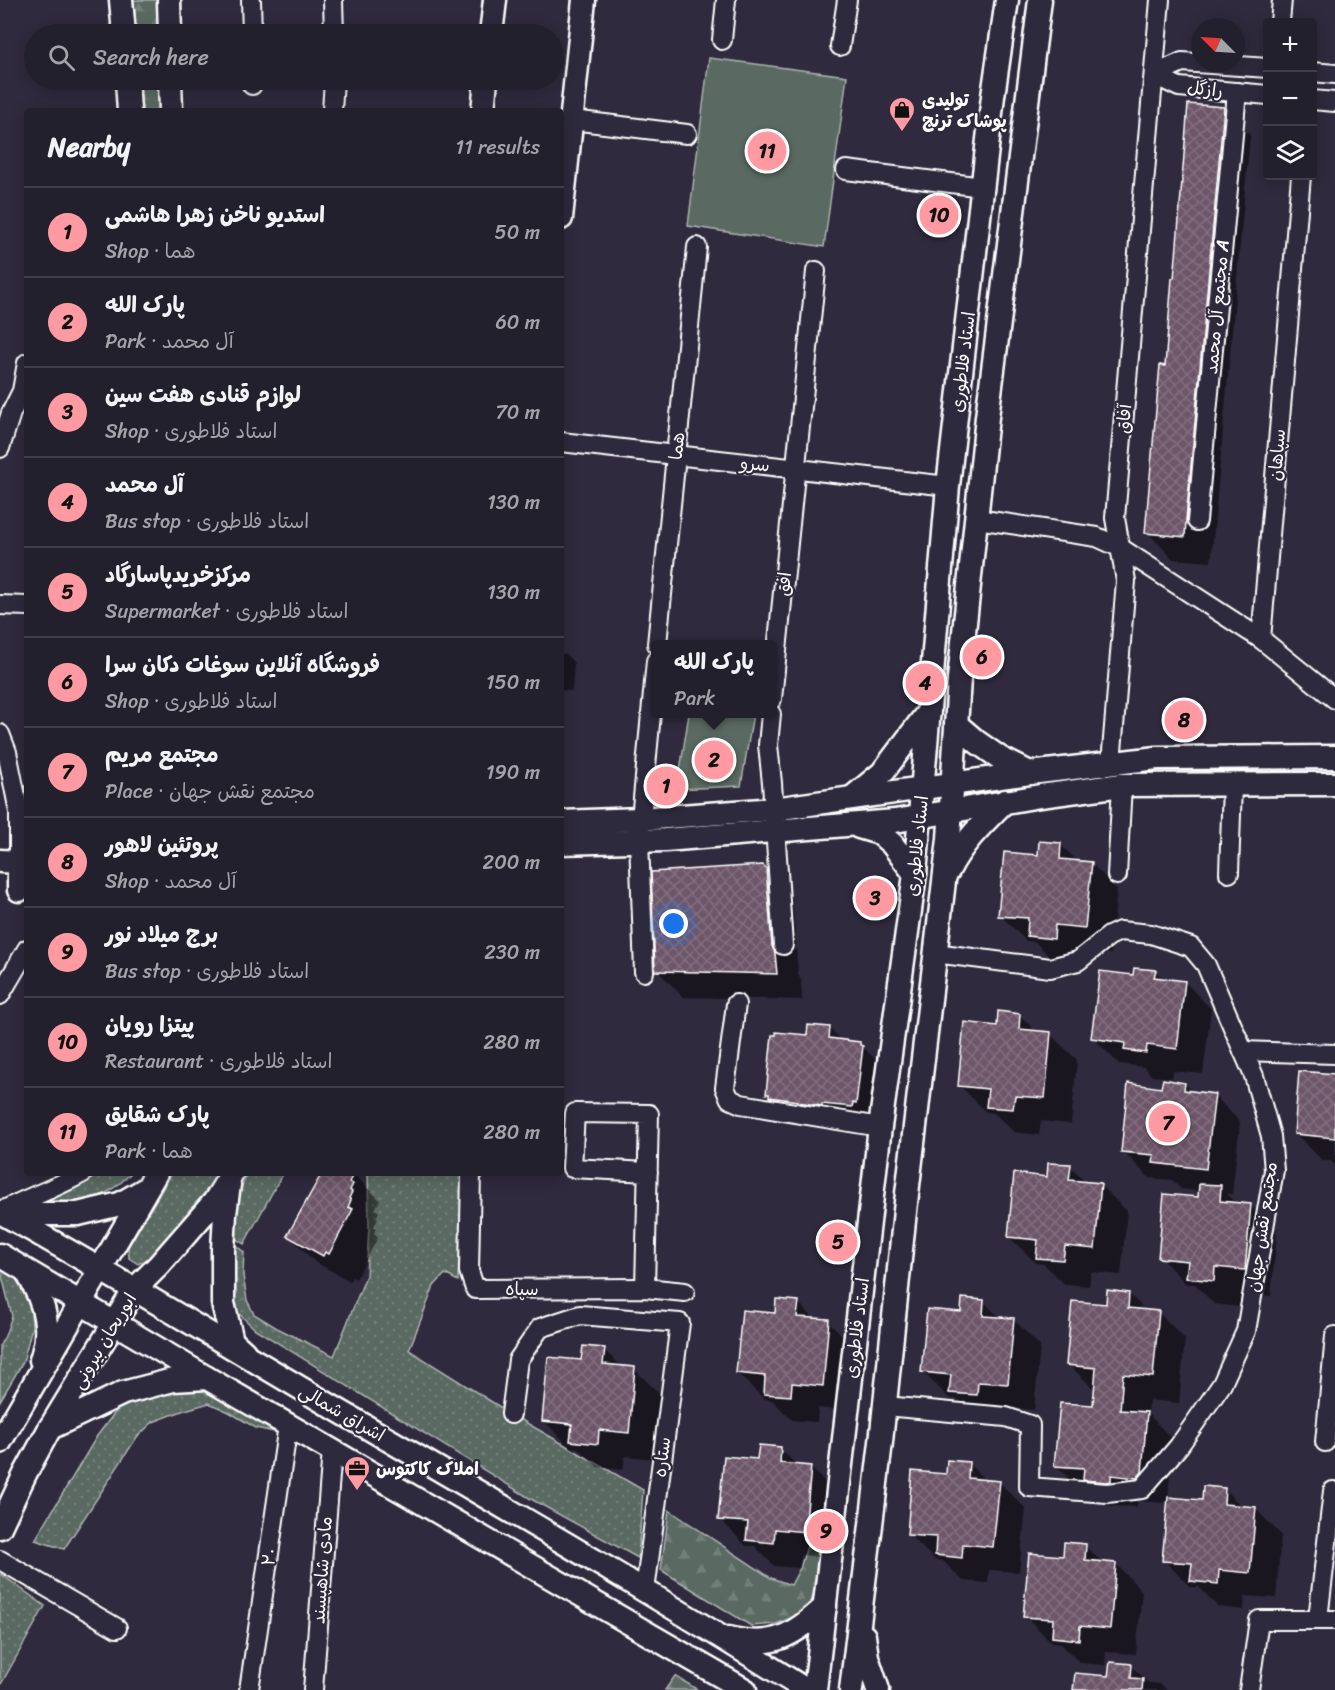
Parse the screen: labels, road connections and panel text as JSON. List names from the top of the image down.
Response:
{
  "streets": {
    "main road": ["استاد فلاطوری", "ابوریحان بیرونی", "اشراق شمالی"],
    "street": [
      "رازگل",
      "مجتمع آل محمد A",
      "آفاق",
      "هما",
      "سپاهان",
      "سرو",
      "افق",
      "مجتمع نقش جهان",
      "سپاه",
      "ستاره",
      "۲۰",
      "مادی شاهپسند"
    ]
  },
  "crossings": [
    ["رازگل", "مجتمع آل محمد A"],
    ["رازگل", "آفاق"],
    ["استاد فلاطوری", "سرو"],
    ["استاد فلاطوری", "مجتمع نقش جهان"],
    ["هما", "سرو"],
    ["سرو", "افق"],
    ["ابوریحان بیرونی", "اشراق شمالی"],
    ["اشراق شمالی", "ستاره"],
    ["اشراق شمالی", "۲۰"],
    ["اشراق شمالی", "مادی شاهپسند"]
  ],
  "places": {
    "shop": ["تولیدی پوشاک ترنج"],
    "office": ["املاک کاکتوس"]
  },
  "north": "top left",
  "page": {
    "map_buttons": ["+", "−"],
    "search": "Search here",
    "heading": ["Nearby", "11 results"],
    "pins": [
      "11",
      "10",
      "6",
      "4",
      "8",
      "2",
      "1",
      "3",
      "7",
      "5",
      "9"
    ],
    "list": [
      {
        "mark": "1",
        "name": "استدیو ناخن زهرا هاشمی",
        "note": "Shop · هما",
        "value": "50 m"
      },
      {
        "mark": "2",
        "name": "پارک الله",
        "note": "Park · آل محمد",
        "value": "60 m"
      },
      {
        "mark": "3",
        "name": "لوازم قنادی هفت سین",
        "note": "Shop · استاد فلاطوری",
        "value": "70 m"
      },
      {
        "mark": "4",
        "name": "آل محمد",
        "note": "Bus stop · استاد فلاطوری",
        "value": "130 m"
      },
      {
        "mark": "5",
        "name": "مرکزخریدپاسارگاد",
        "note": "Supermarket · استاد فلاطوری",
        "value": "130 m"
      },
      {
        "mark": "6",
        "name": "فروشگاه آنلاین سوغات دکان سرا",
        "note": "Shop · استاد فلاطوری",
        "value": "150 m"
      },
      {
        "mark": "7",
        "name": "مجتمع مریم",
        "note": "Place · مجتمع نقش جهان",
        "value": "190 m"
      },
      {
        "mark": "8",
        "name": "پروتئین لاهور",
        "note": "Shop · آل محمد",
        "value": "200 m"
      },
      {
        "mark": "9",
        "name": "برج میلاد نور",
        "note": "Bus stop · استاد فلاطوری",
        "value": "230 m"
      },
      {
        "mark": "10",
        "name": "پیتزا رویان",
        "note": "Restaurant · استاد فلاطوری",
        "value": "280 m"
      },
      {
        "mark": "11",
        "name": "پارک شقایق",
        "note": "Park · هما",
        "value": "280 m"
      }
    ],
    "popup": ["پارک الله", "Park"]
  }
}
